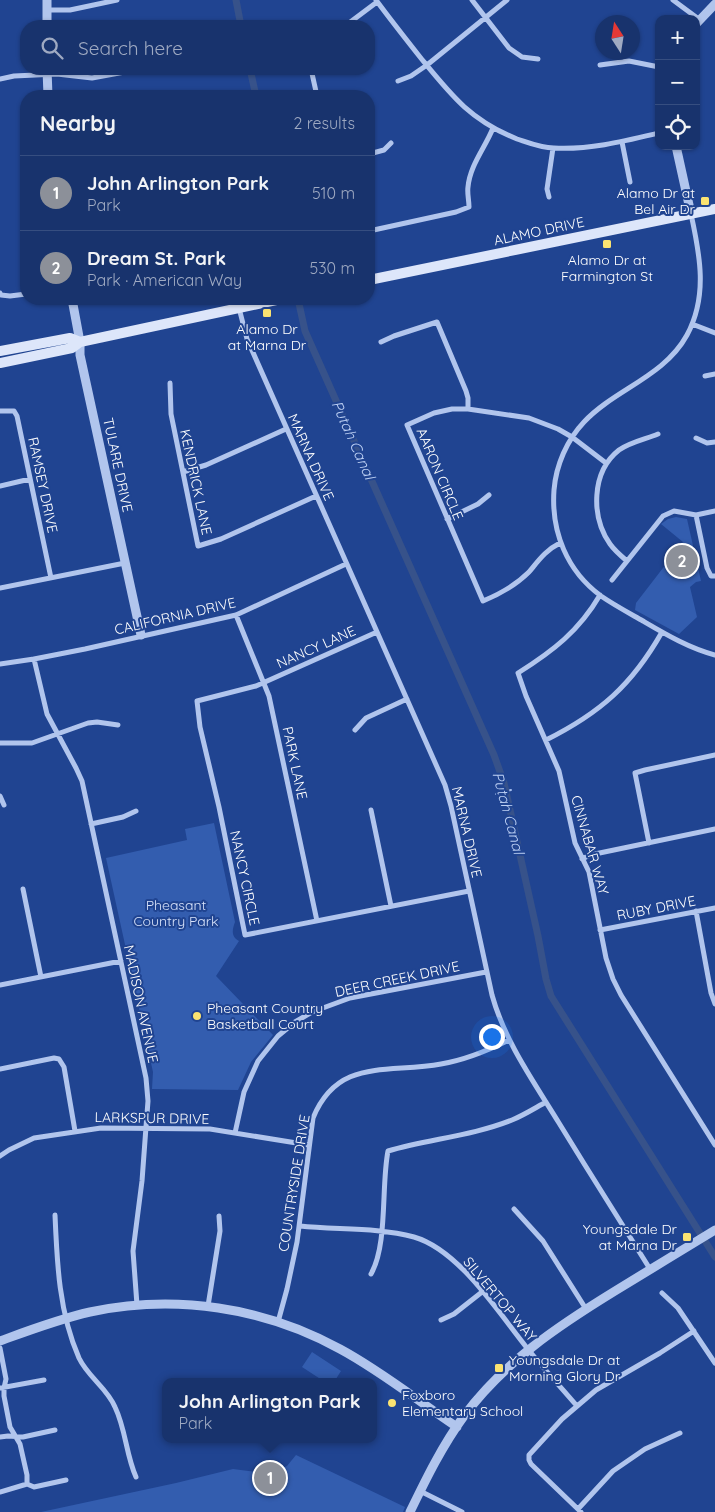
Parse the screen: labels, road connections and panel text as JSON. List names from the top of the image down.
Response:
{
  "streets": {
    "main road": ["ALAMO DRIVE"],
    "street": [
      "MARNA DRIVE",
      "TULARE DRIVE",
      "AARON CIRCLE",
      "KENDRICK LANE",
      "RAMSEY DRIVE",
      "CALIFORNIA DRIVE",
      "NANCY LANE",
      "PARK LANE",
      "CINNABAR WAY",
      "NANCY CIRCLE",
      "RUBY DRIVE",
      "DEER CREEK DRIVE",
      "MADISON AVENUE",
      "LARKSPUR DRIVE",
      "COUNTRYSIDE DRIVE",
      "SILVERTOP WAY"
    ]
  },
  "crossings": [
    ["MARNA DRIVE", "KENDRICK LANE"],
    ["MARNA DRIVE", "CALIFORNIA DRIVE"],
    ["MARNA DRIVE", "NANCY LANE"],
    ["MARNA DRIVE", "NANCY CIRCLE"],
    ["MARNA DRIVE", "DEER CREEK DRIVE"],
    ["MARNA DRIVE", "COUNTRYSIDE DRIVE"],
    ["TULARE DRIVE", "CALIFORNIA DRIVE"],
    ["CALIFORNIA DRIVE", "PARK LANE"],
    ["CALIFORNIA DRIVE", "MADISON AVENUE"],
    ["NANCY LANE", "PARK LANE"],
    ["NANCY LANE", "NANCY CIRCLE"],
    ["PARK LANE", "NANCY CIRCLE"],
    ["CINNABAR WAY", "RUBY DRIVE"],
    ["DEER CREEK DRIVE", "LARKSPUR DRIVE"],
    ["MADISON AVENUE", "LARKSPUR DRIVE"],
    ["LARKSPUR DRIVE", "COUNTRYSIDE DRIVE"],
    ["COUNTRYSIDE DRIVE", "SILVERTOP WAY"]
  ],
  "water": ["Putah Canal"],
  "parks": ["Pheasant Country Park"],
  "places": {
    "transit": [
      "Alamo Dr at Bel Air Dr",
      "Alamo Dr at Farmington St",
      "Alamo Dr at Marna Dr",
      "Youngsdale Dr at Marna Dr",
      "Youngsdale Dr at Morning Glory Dr"
    ],
    "other": ["Pheasant Country Basketball Court", "Foxboro Elementary School"]
  },
  "north": "top",
  "page": {
    "map_buttons": ["+", "−"],
    "search": "Search here",
    "heading": ["Nearby", "2 results"],
    "list": [
      {
        "mark": "1",
        "name": "John Arlington Park",
        "note": "Park",
        "value": "510 m"
      },
      {
        "mark": "2",
        "name": "Dream St. Park",
        "note": "Park · American Way",
        "value": "530 m"
      }
    ],
    "pins": ["2", "1"],
    "popup": ["John Arlington Park", "Park"]
  }
}
